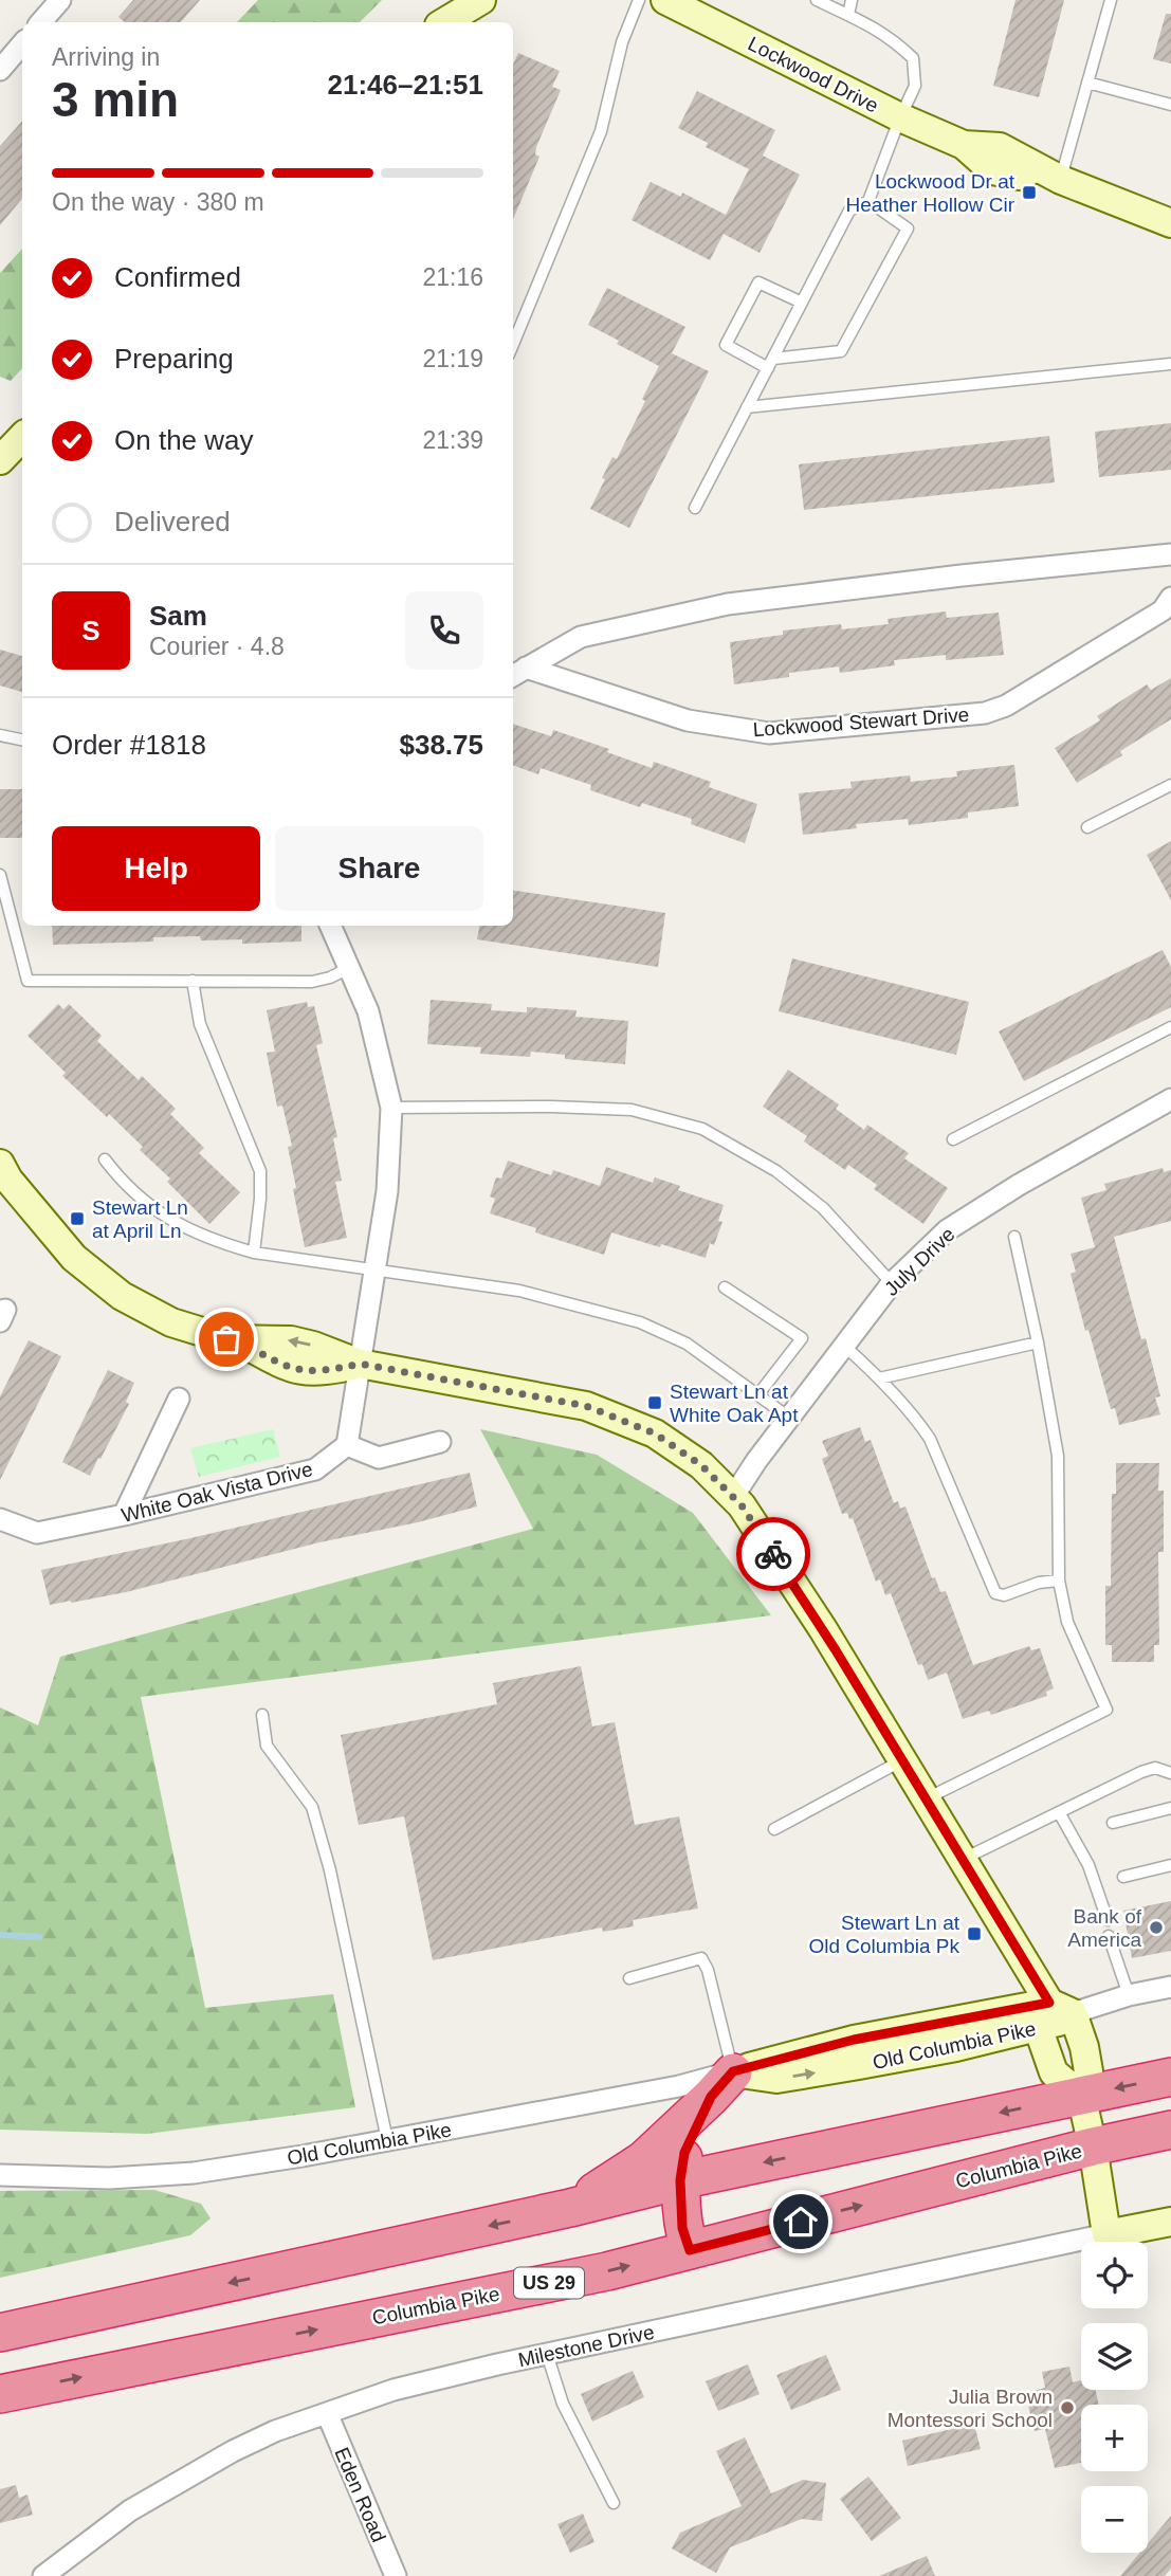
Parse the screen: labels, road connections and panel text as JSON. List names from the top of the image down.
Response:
{
  "streets": {
    "highway": ["Columbia Pike", "US 29"],
    "street": [
      "Lockwood Drive",
      "Lockwood Stewart Drive",
      "July Drive",
      "White Oak Vista Drive",
      "Old Columbia Pike",
      "Milestone Drive",
      "Eden Road"
    ]
  },
  "crossings": [
    ["Milestone Drive", "Eden Road"]
  ],
  "places": {
    "transit": [
      "Lockwood Dr at Heather Hollow Cir",
      "Stewart Ln at April Ln",
      "Stewart Ln at White Oak Apt",
      "Stewart Ln at Old Columbia Pk"
    ],
    "other": ["Bank of America", "Julia Brown Montessori School"]
  },
  "page": {
    "heading": ["3 min", "Arriving in", "21:46–21:51"],
    "panel": [
      "Sam",
      "Courier · 4.8",
      "Order #1818",
      "$38.75"
    ],
    "bar": "On the way · 380 m",
    "list": [
      ["Confirmed", "21:16"],
      ["Preparing", "21:19"],
      ["On the way", "21:39"],
      "Delivered"
    ],
    "round": "S",
    "buttons": ["Help", "Share"],
    "map_buttons": ["+", "−"]
  }
}
